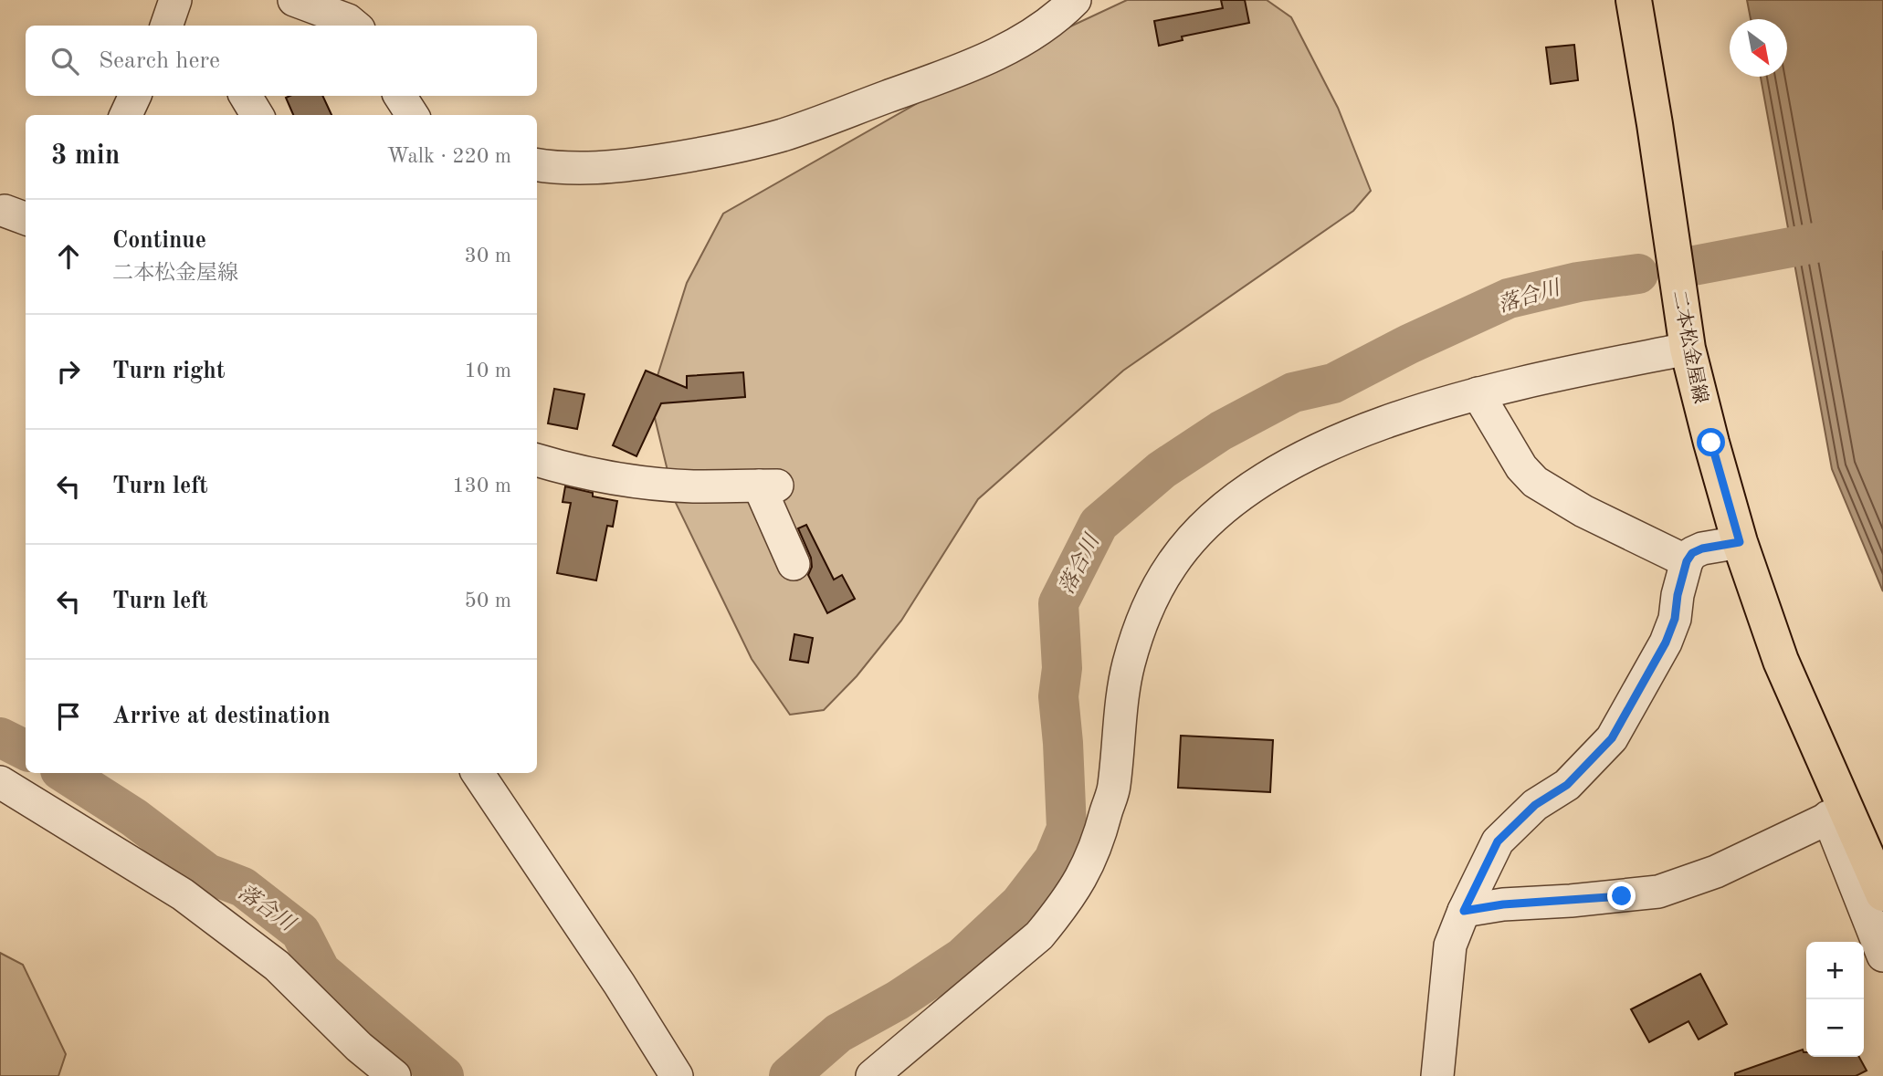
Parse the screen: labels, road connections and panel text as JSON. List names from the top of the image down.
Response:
{
  "streets": {
    "main road": ["二本松金屋線"]
  },
  "water": ["落合川"],
  "north": "bottom right",
  "page": {
    "search": "Search here",
    "heading": ["3 min", "Walk · 220 m"],
    "list": [
      ["Continue", "二本松金屋線", "30 m"],
      ["Turn right", "10 m"],
      ["Turn left", "130 m"],
      ["Turn left", "50 m"],
      "Arrive at destination"
    ],
    "map_buttons": ["+", "−"]
  }
}
